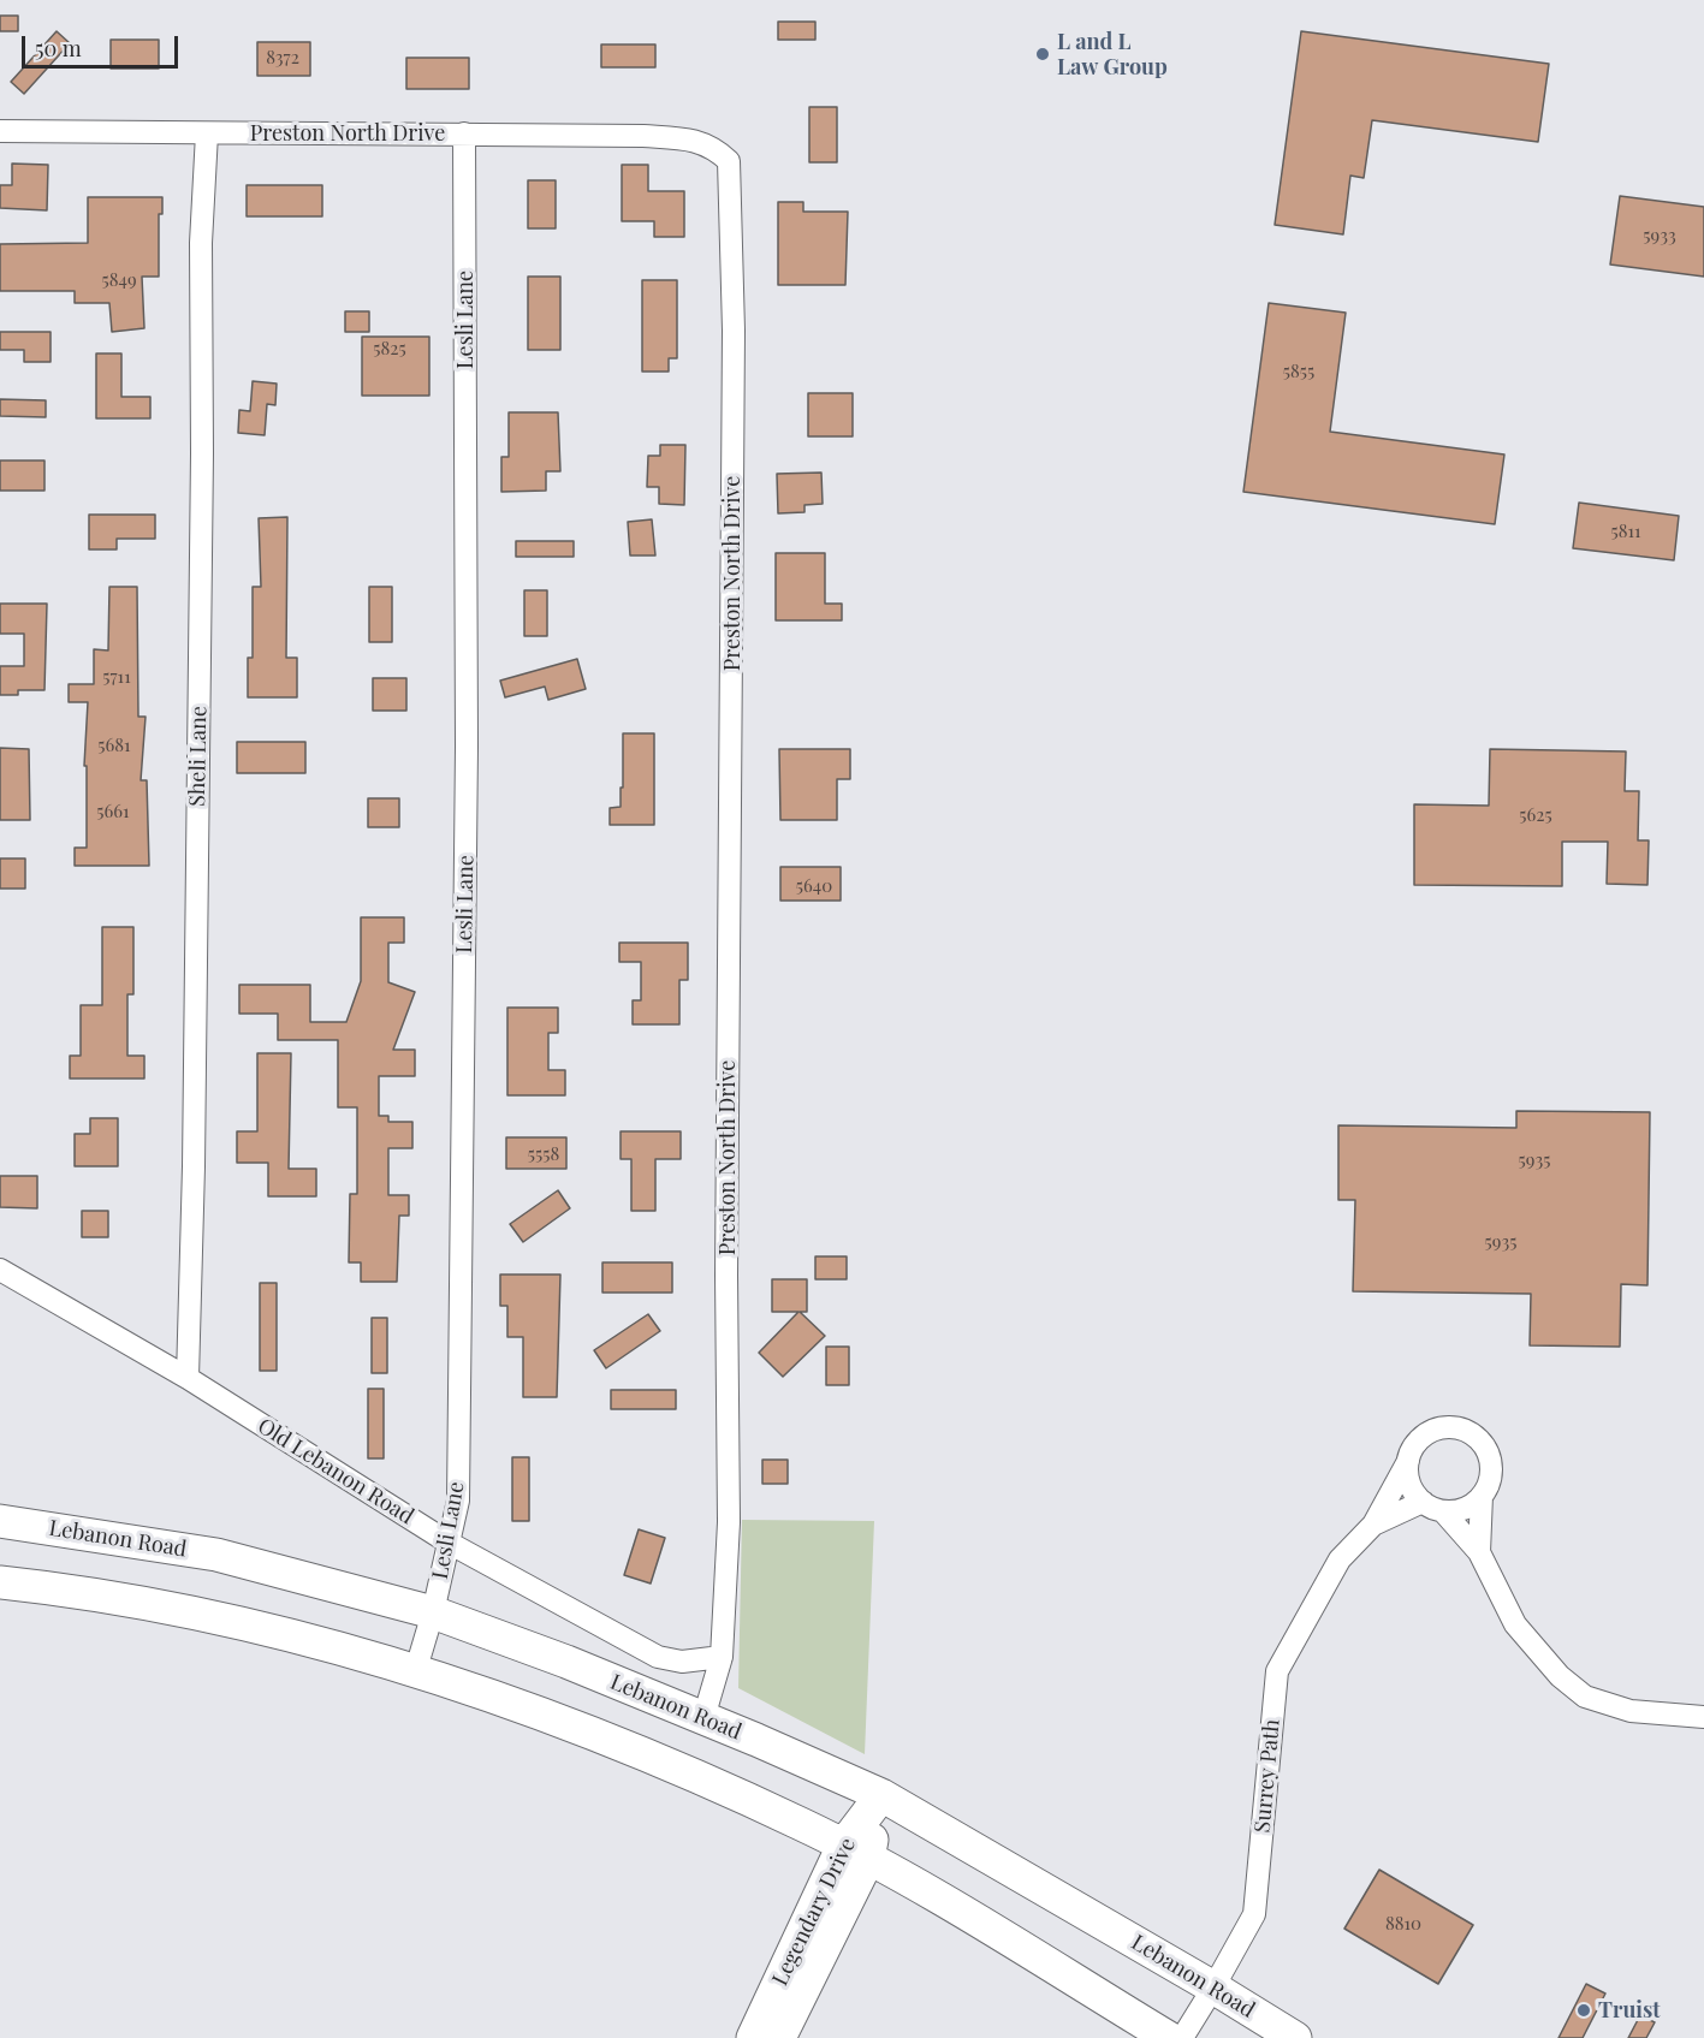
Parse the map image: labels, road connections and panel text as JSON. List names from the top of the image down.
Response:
{
  "streets": {
    "main road": ["Lebanon Road", "Legendary Drive"],
    "street": [
      "Preston North Drive",
      "Lesli Lane",
      "Sheli Lane",
      "Old Lebanon Road",
      "Surrey Path"
    ]
  },
  "crossings": [
    ["Preston North Drive", "Lesli Lane"],
    ["Preston North Drive", "Sheli Lane"],
    ["Preston North Drive", "Old Lebanon Road"],
    ["Preston North Drive", "Lebanon Road"],
    ["Lesli Lane", "Old Lebanon Road"],
    ["Lesli Lane", "Lebanon Road"],
    ["Sheli Lane", "Old Lebanon Road"],
    ["Lebanon Road", "Surrey Path"],
    ["Lebanon Road", "Legendary Drive"]
  ],
  "places": ["L and L Law Group", "Truist"],
  "house_numbers": [
    "8372",
    "5933",
    "5849",
    "5825",
    "5855",
    "5811",
    "5711",
    "5681",
    "5661",
    "5625",
    "5640",
    "5558",
    "5935",
    "5935",
    "8810"
  ],
  "scale_bar": "50 m"
}
